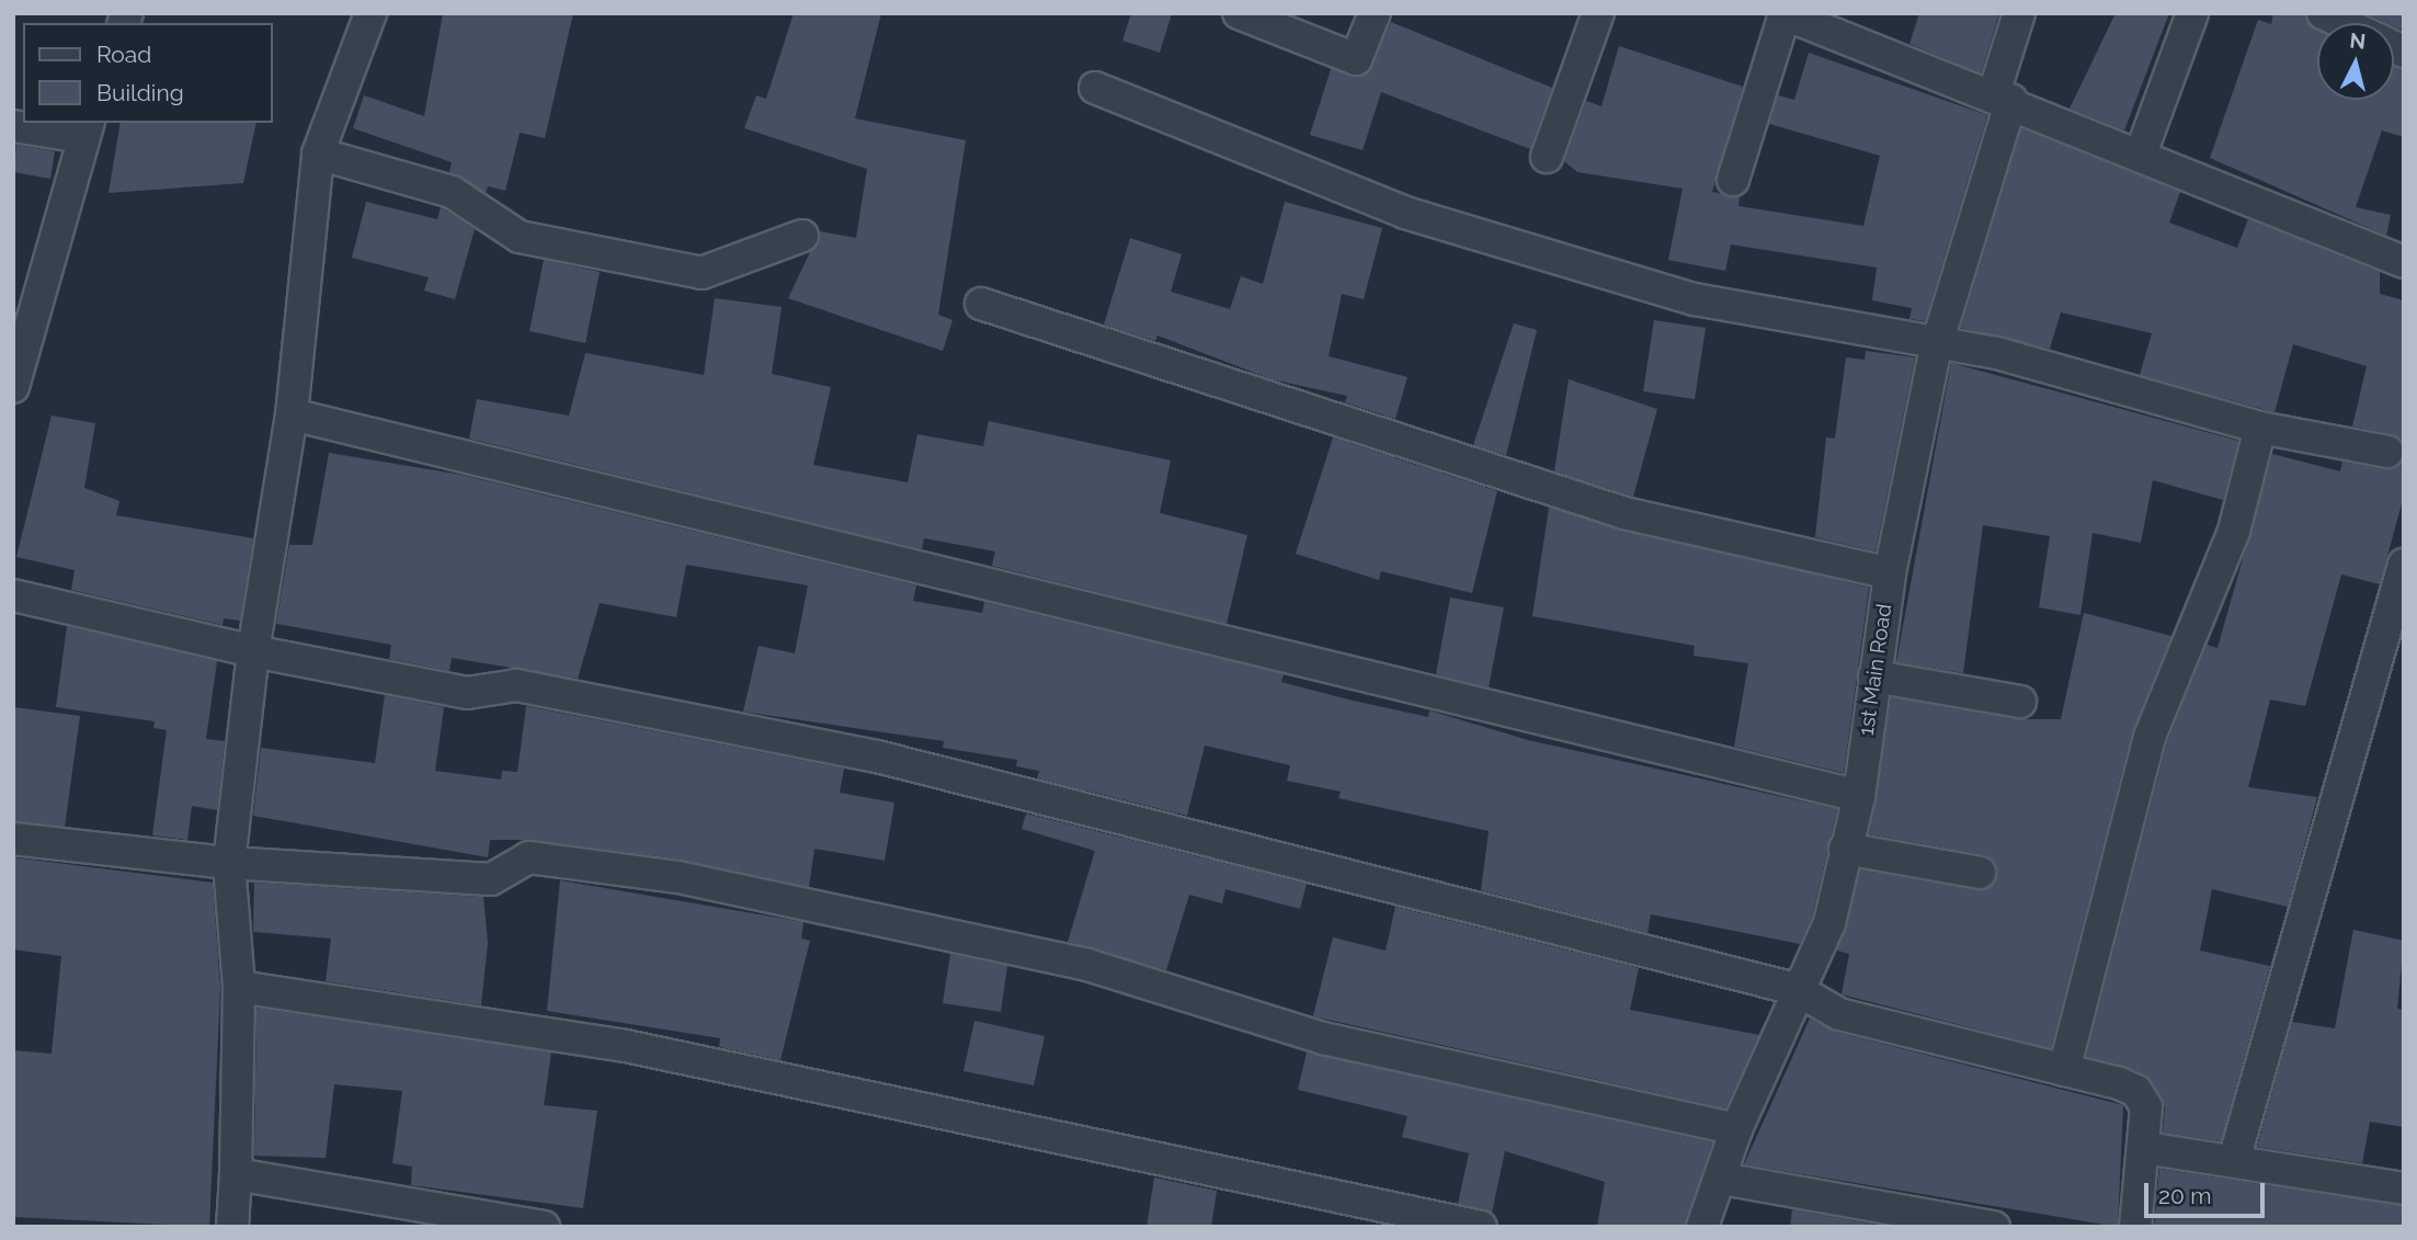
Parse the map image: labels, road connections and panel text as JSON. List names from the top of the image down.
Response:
{
  "streets": {
    "street": ["1st Main Road"]
  },
  "legend": ["Road", "Building"],
  "scale_bar": "20 m",
  "north": "top"
}
